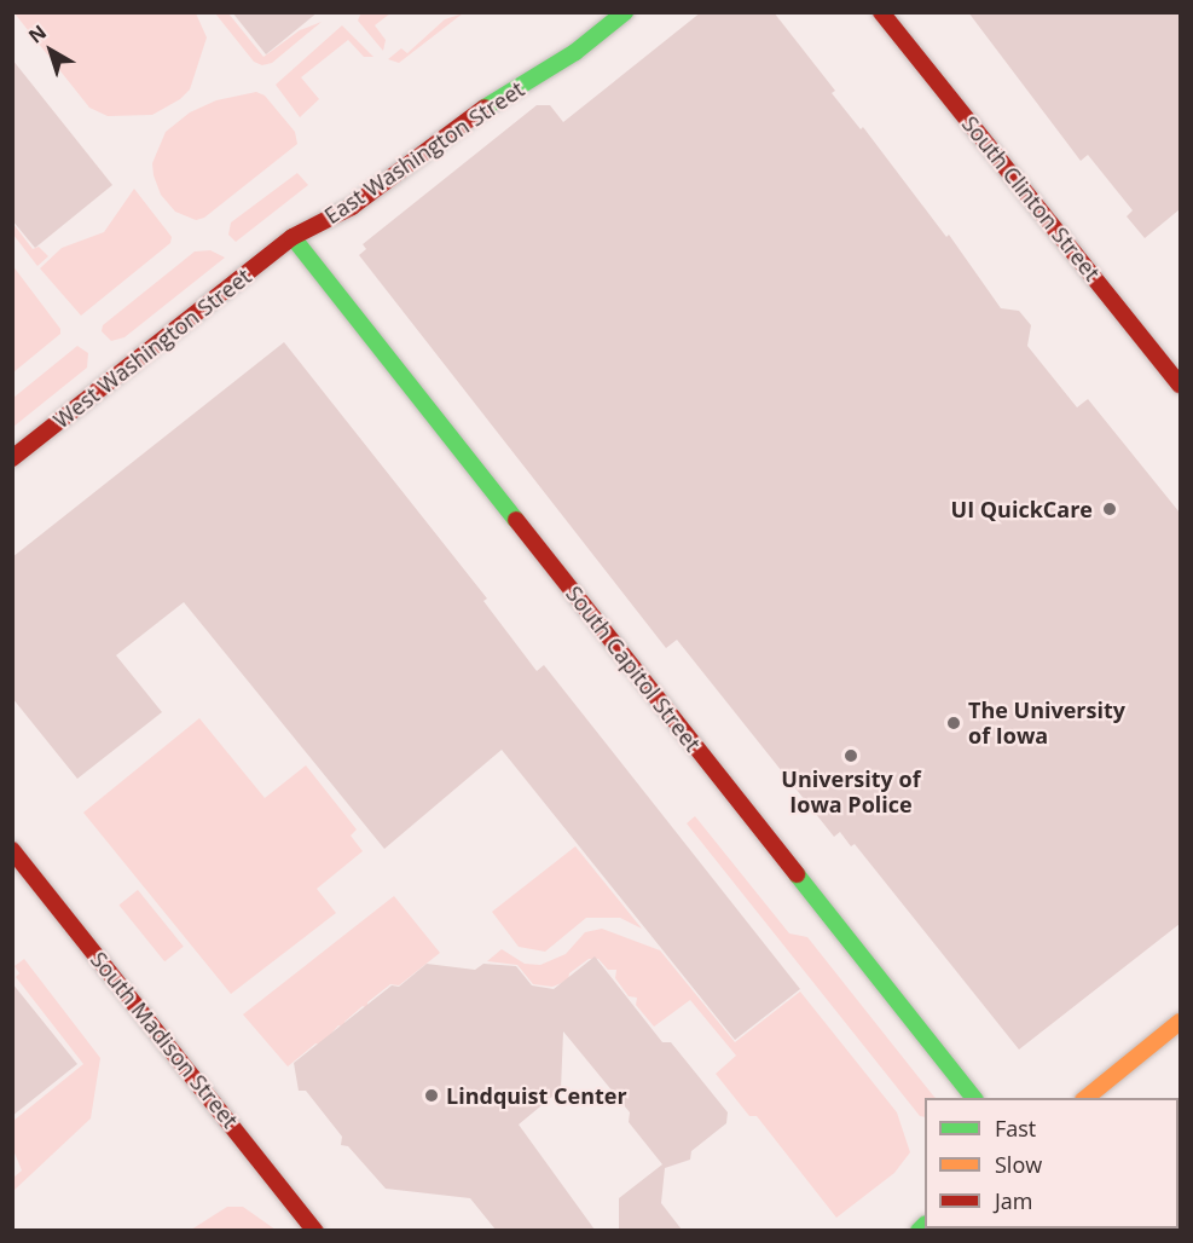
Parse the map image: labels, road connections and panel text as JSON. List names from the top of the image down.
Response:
{
  "streets": {
    "street": [
      "East Washington Street",
      "South Clinton Street",
      "West Washington Street",
      "South Capitol Street",
      "South Madison Street"
    ]
  },
  "crossings": [
    ["East Washington Street", "West Washington Street"],
    ["East Washington Street", "South Capitol Street"],
    ["West Washington Street", "South Capitol Street"]
  ],
  "places": [
    "UI QuickCare",
    "The University of Iowa",
    "University of Iowa Police",
    "Lindquist Center"
  ],
  "legend": ["Fast", "Slow", "Jam"],
  "north": "top left"
}
